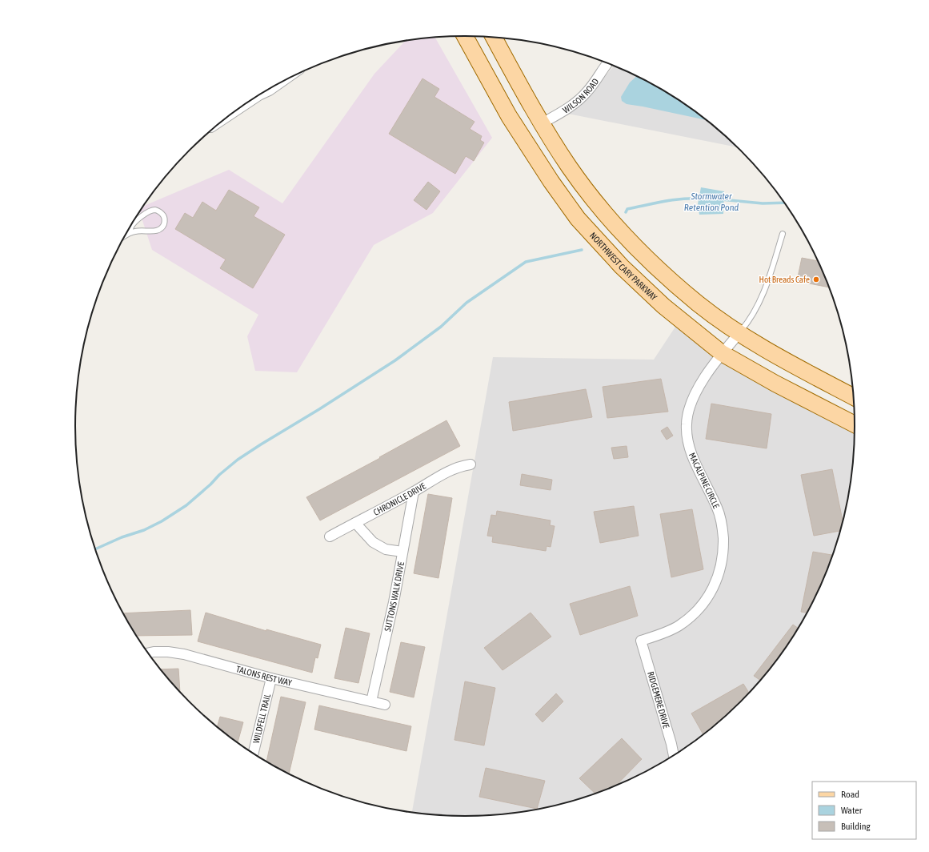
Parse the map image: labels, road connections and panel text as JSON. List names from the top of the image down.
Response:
{
  "streets": {
    "main road": ["NORTHWEST CARY PARKWAY"],
    "street": [
      "WILSON ROAD",
      "MACALPINE CIRCLE",
      "CHRONICLE DRIVE",
      "SUTTONS WALK DRIVE",
      "TALONS REST WAY",
      "RIDGEMERE DRIVE",
      "WILDFELL TRAIL"
    ]
  },
  "crossings": [
    ["NORTHWEST CARY PARKWAY", "MACALPINE CIRCLE"],
    ["MACALPINE CIRCLE", "RIDGEMERE DRIVE"],
    ["CHRONICLE DRIVE", "SUTTONS WALK DRIVE"],
    ["SUTTONS WALK DRIVE", "TALONS REST WAY"],
    ["TALONS REST WAY", "WILDFELL TRAIL"]
  ],
  "water": ["Stormwater Retention Pond"],
  "places": ["Hot Breads Cafe"],
  "legend": ["Road", "Water", "Building"]
}
